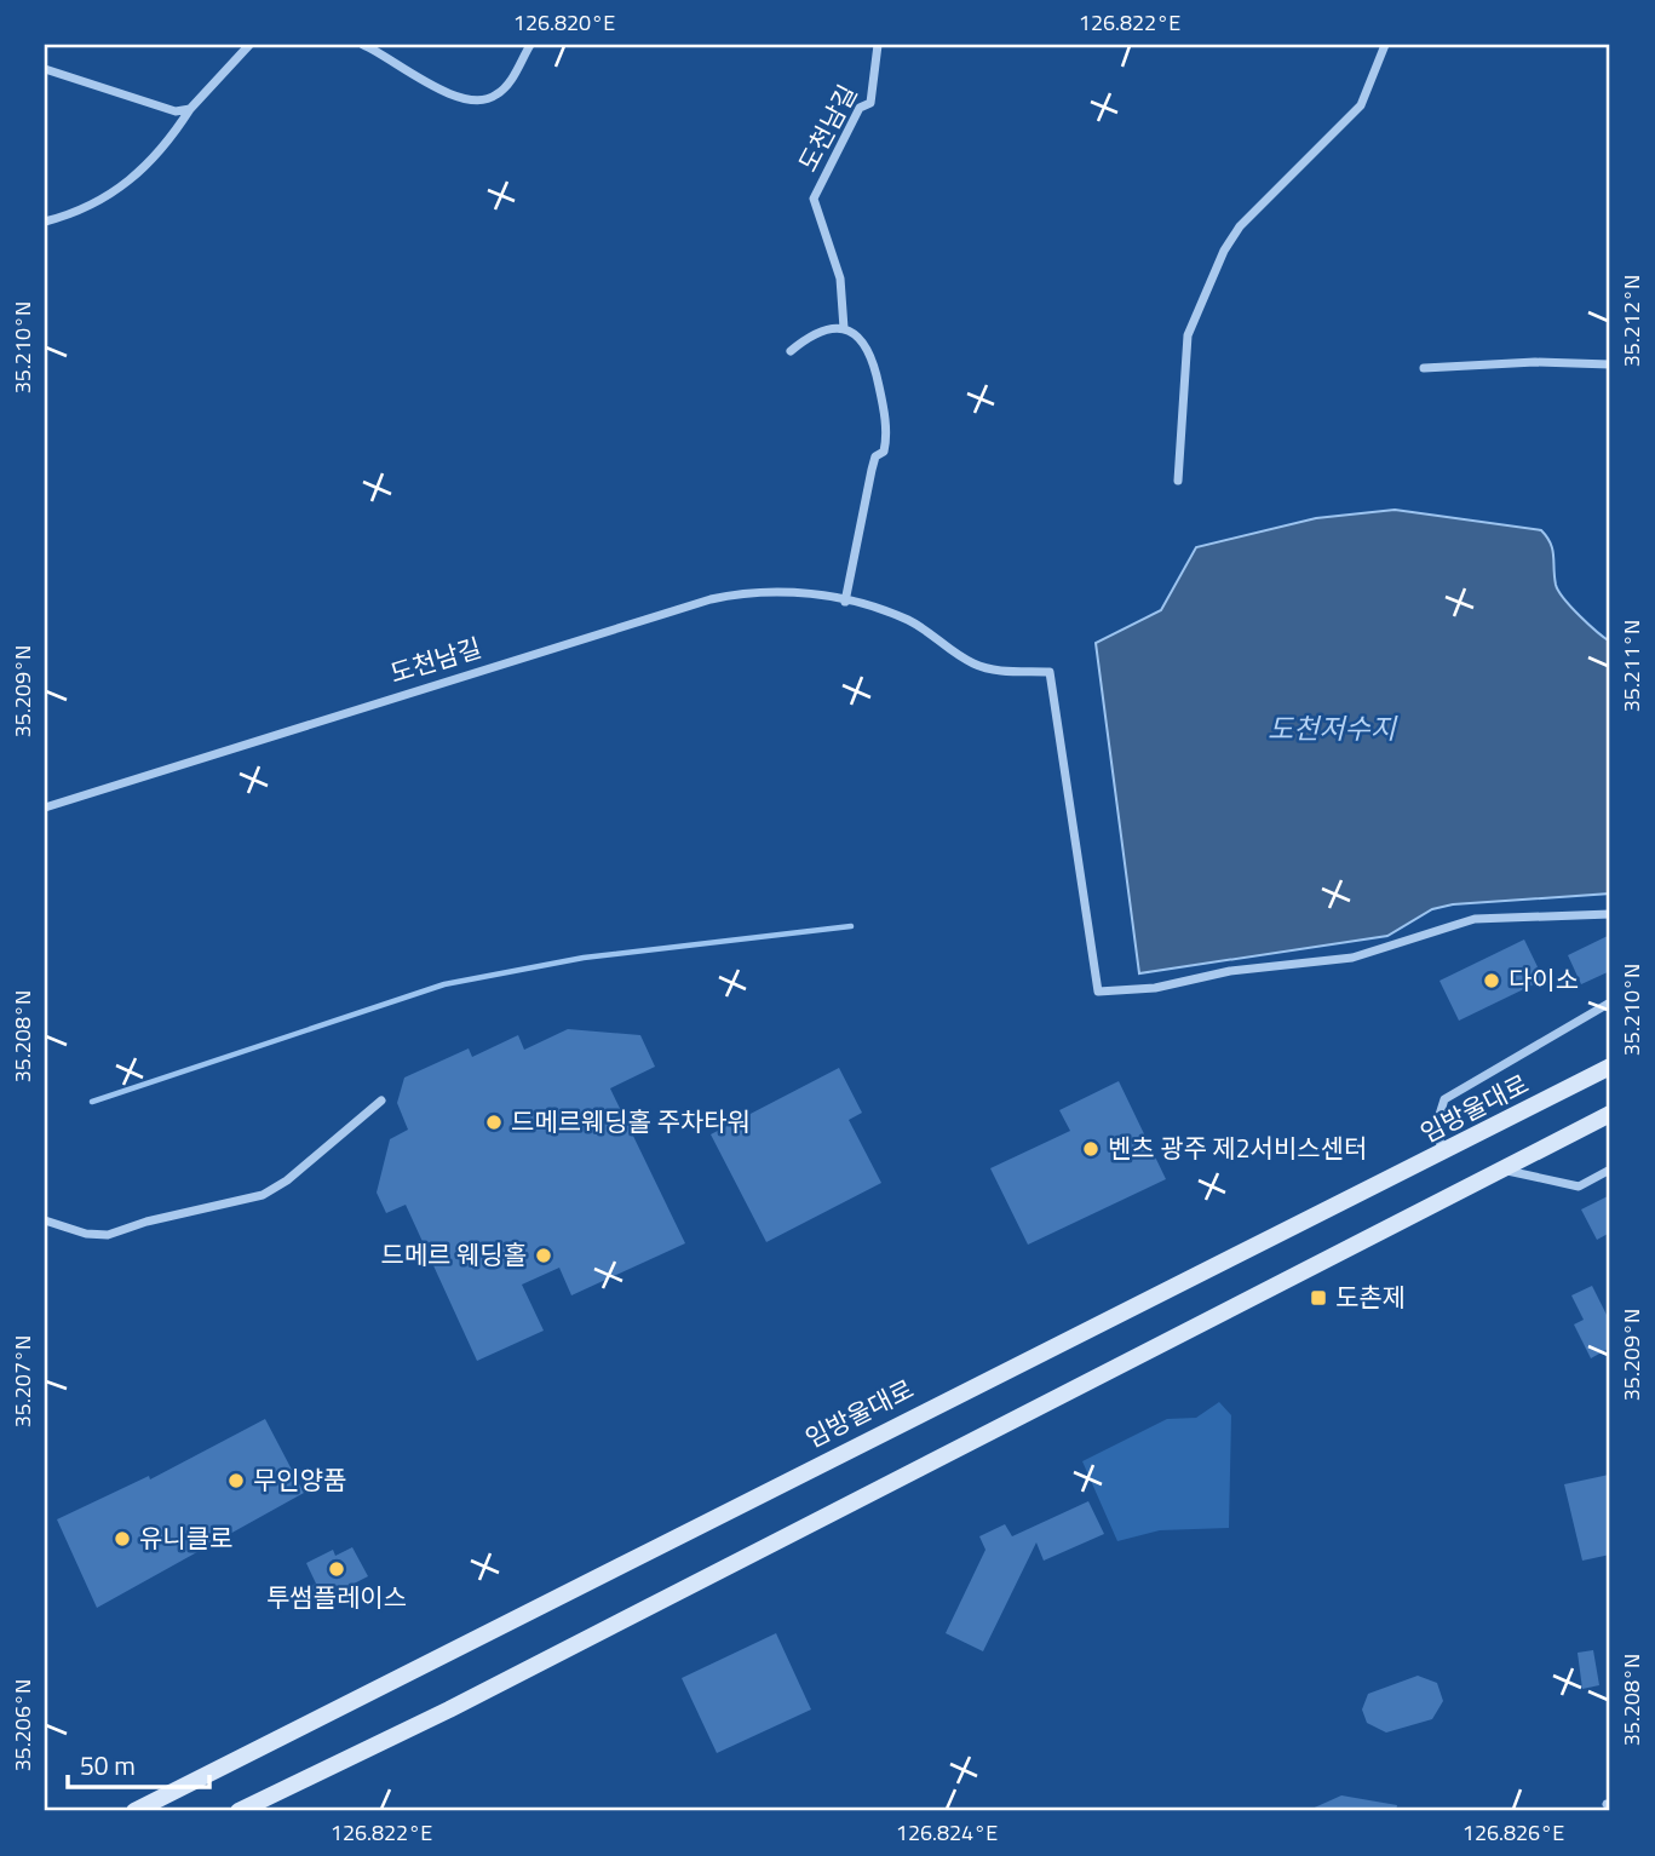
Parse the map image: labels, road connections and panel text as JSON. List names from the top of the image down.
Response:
{
  "streets": {
    "main road": ["임방울대로"],
    "street": ["도천남길"]
  },
  "water": ["도천저수지"],
  "places": {
    "other": [
      "다이소",
      "드메르웨딩홀 주차타워",
      "벤츠 광주 제2서비스센터",
      "드메르 웨딩홀",
      "무인양품",
      "유니클로",
      "투썸플레이스"
    ],
    "transit": ["도촌제"]
  },
  "scale_bar": "50 m",
  "coordinates": [
    "126.820°E",
    "126.822°E",
    "35.212°N",
    "35.210°N",
    "35.211°N",
    "35.209°N",
    "35.208°N",
    "35.207°N",
    "35.206°N",
    "126.824°E",
    "126.826°E"
  ]
}
